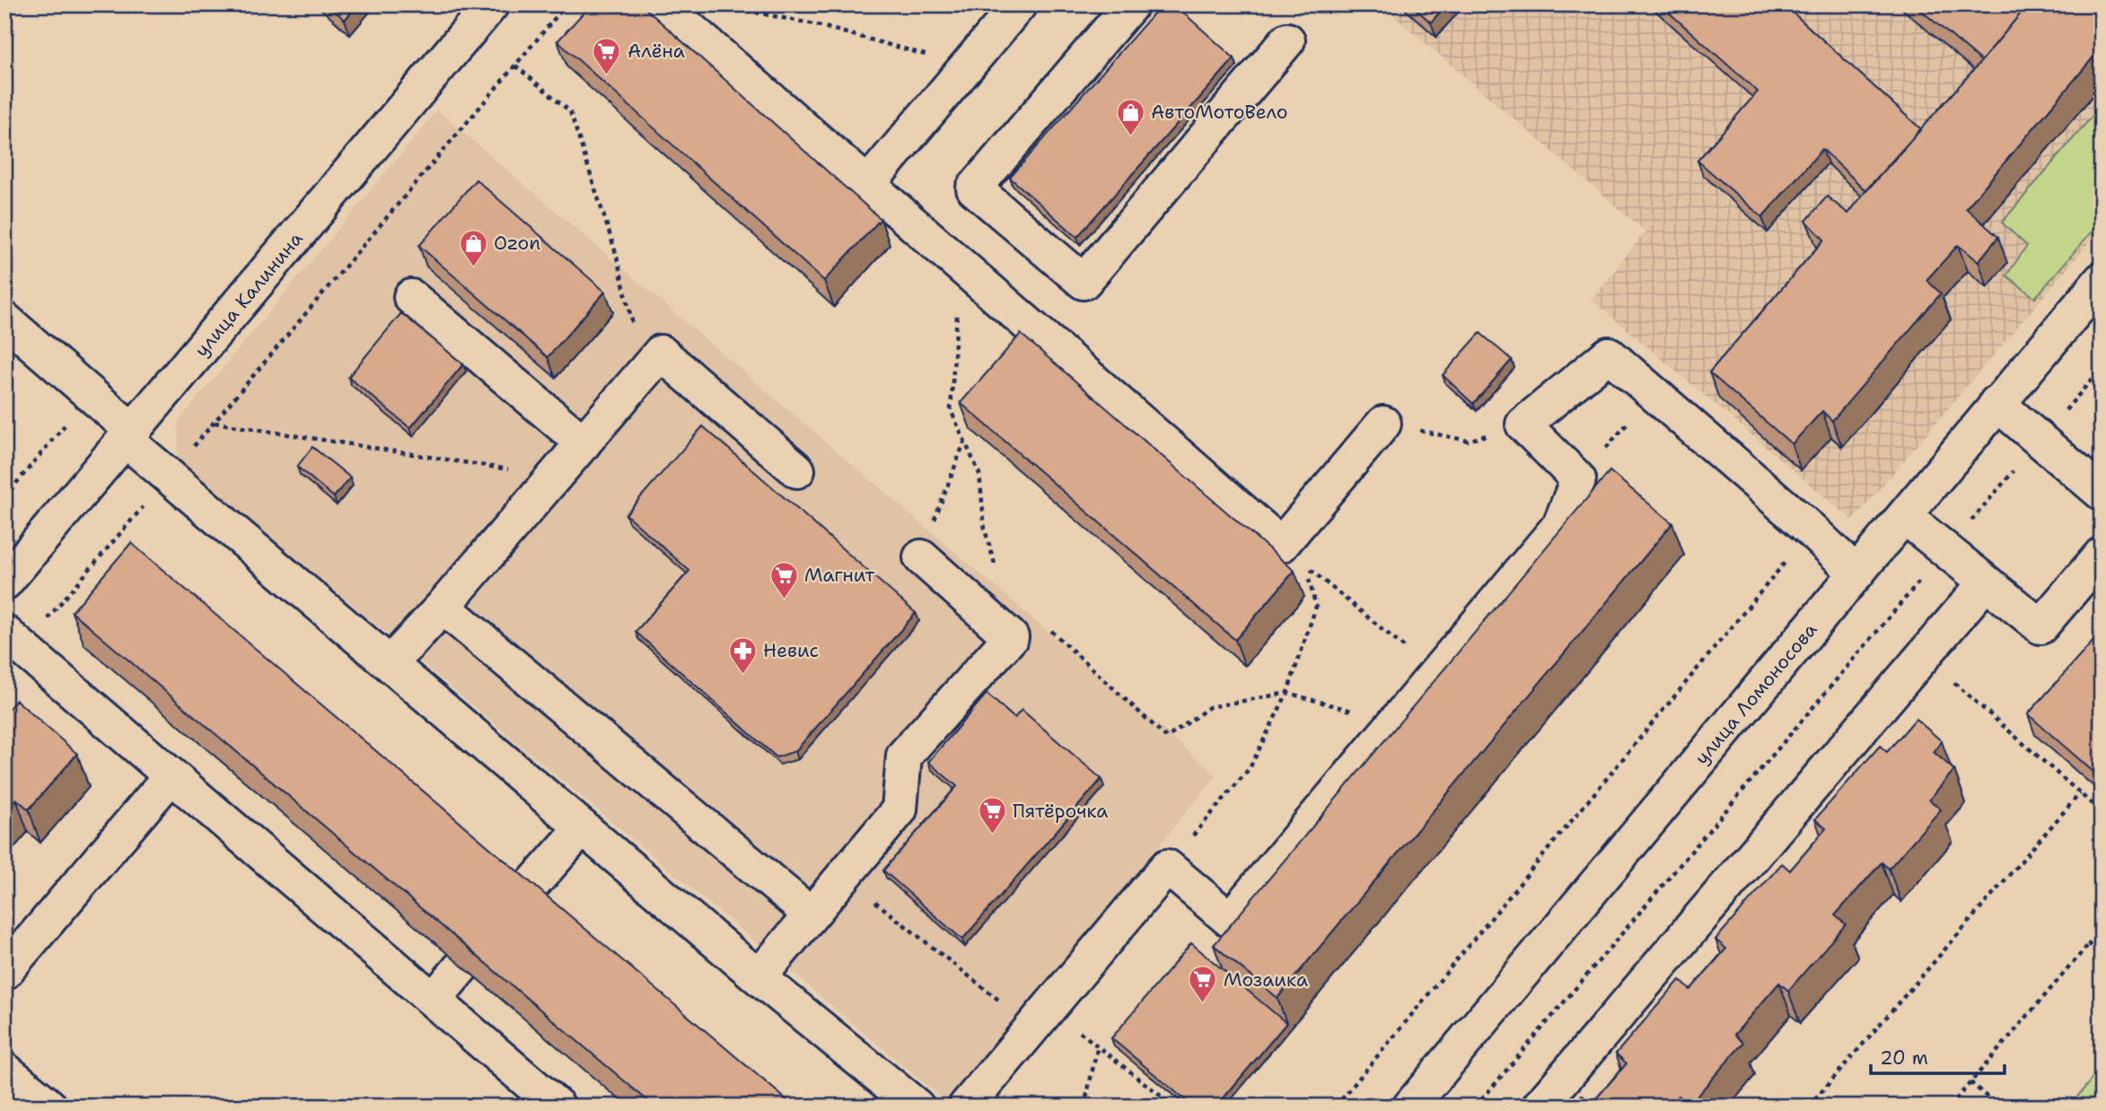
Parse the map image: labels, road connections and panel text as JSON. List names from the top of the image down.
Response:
{
  "streets": {
    "street": ["улица Калинина", "улица Ломоносова"]
  },
  "places": {
    "supermarket": [
      "Алёна",
      "Магнит",
      "Пятёрочка",
      "Мозаика"
    ],
    "shop": ["АвтоМотоВело", "Ozon"],
    "pharmacy": ["Невис"]
  },
  "scale_bar": "20 m"
}
